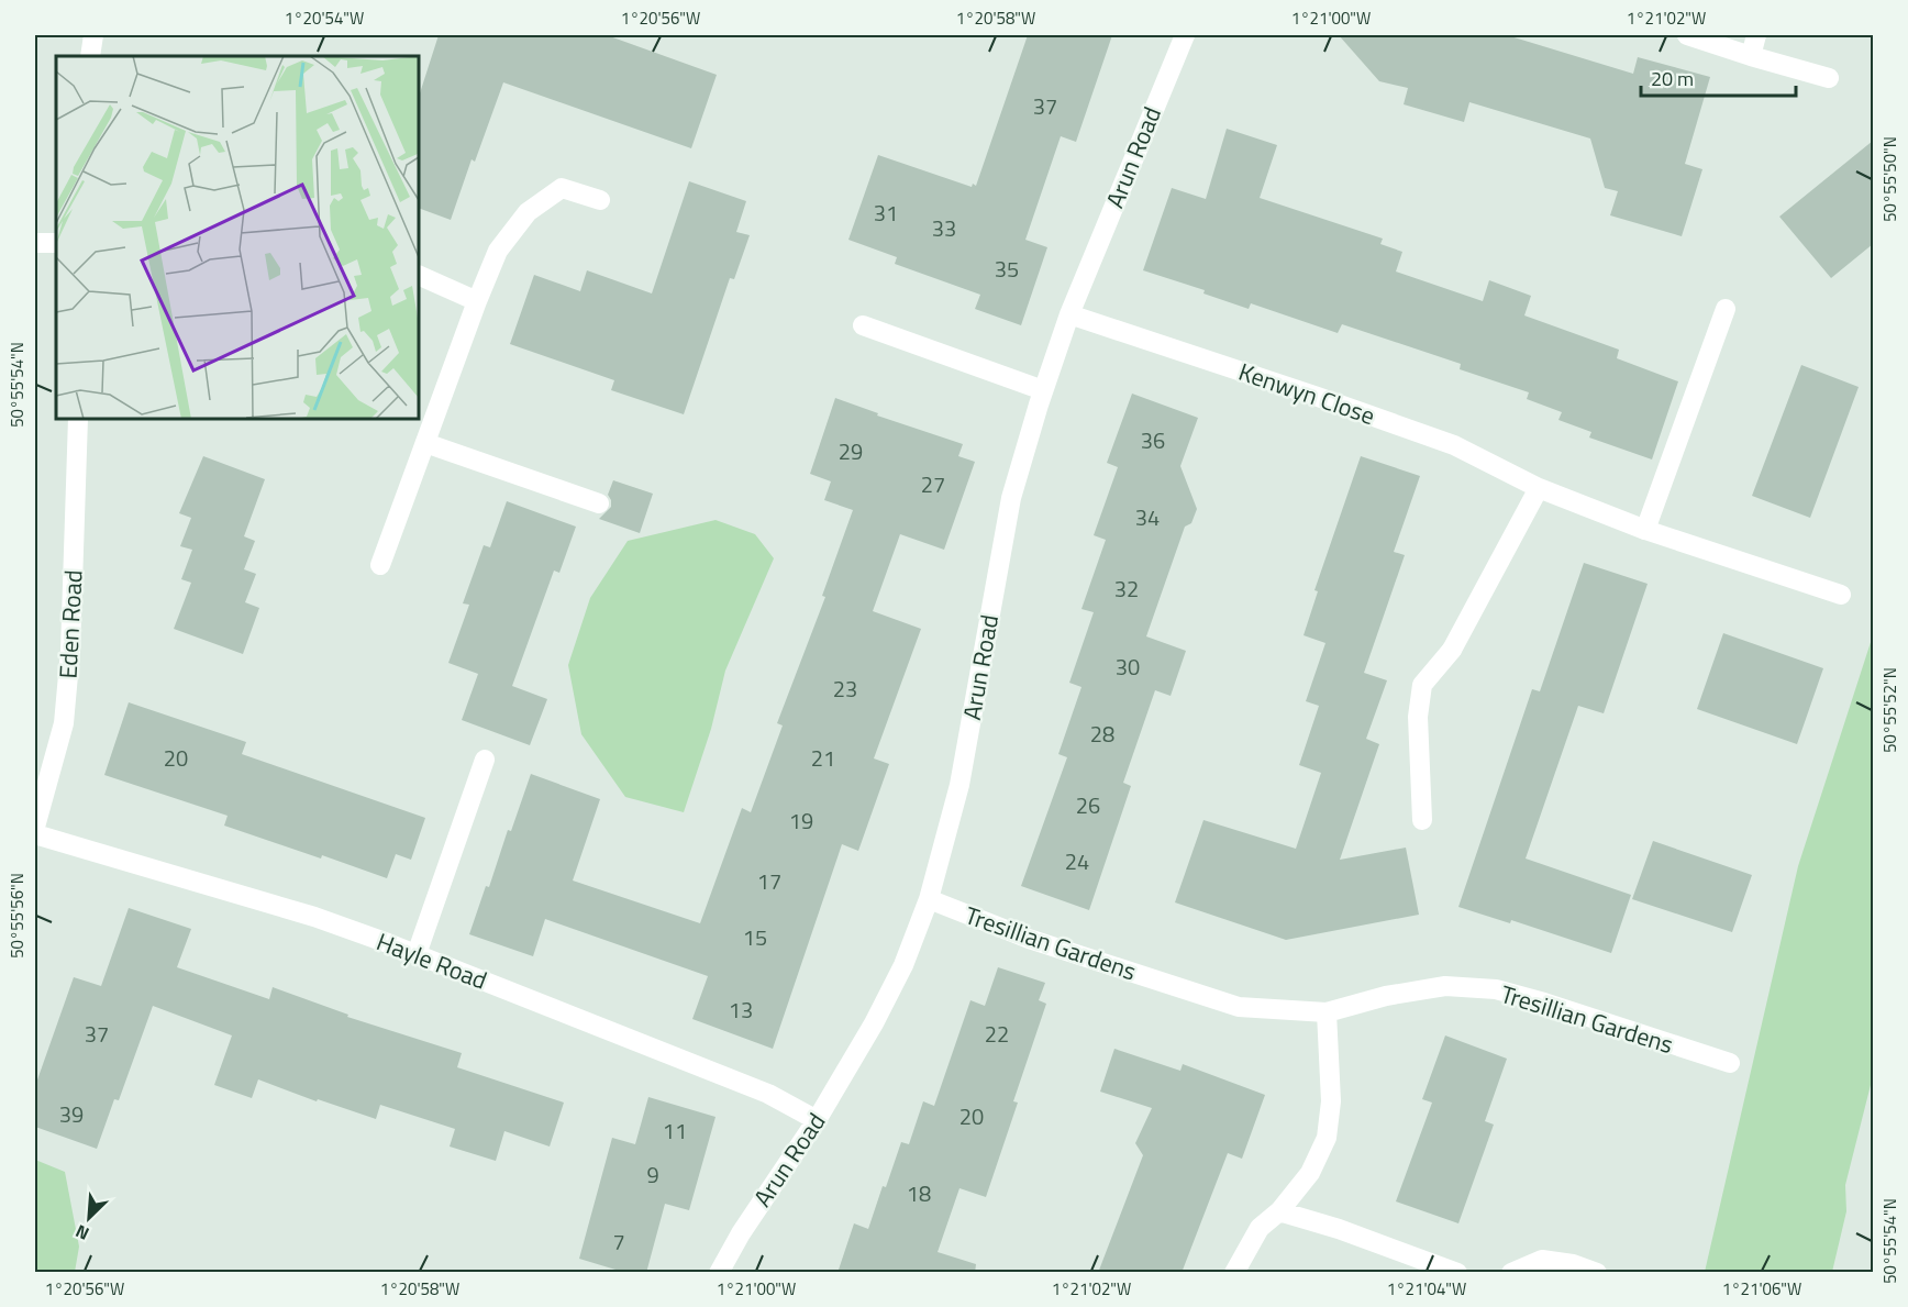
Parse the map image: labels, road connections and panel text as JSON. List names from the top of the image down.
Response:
{
  "streets": {
    "street": [
      "Arun Road",
      "Kenwyn Close",
      "Eden Road",
      "Tresillian Gardens",
      "Hayle Road"
    ]
  },
  "crossings": [
    ["Arun Road", "Kenwyn Close"],
    ["Arun Road", "Tresillian Gardens"],
    ["Arun Road", "Hayle Road"]
  ],
  "house_numbers": [
    "37",
    "31",
    "33",
    "35",
    "36",
    "29",
    "27",
    "34",
    "32",
    "30",
    "23",
    "28",
    "20",
    "21",
    "26",
    "19",
    "24",
    "17",
    "15",
    "13",
    "37",
    "22",
    "39",
    "20",
    "11",
    "9",
    "18",
    "7"
  ],
  "scale_bar": "20 m",
  "north": "bottom left",
  "coordinates": [
    "1°20'54\"W",
    "1°20'56\"W",
    "1°20'58\"W",
    "1°21'00\"W",
    "1°21'02\"W",
    "50°55'50\"N",
    "50°55'54\"N",
    "50°55'52\"N",
    "50°55'56\"N",
    "1°21'04\"W",
    "1°21'06\"W"
  ]
}
